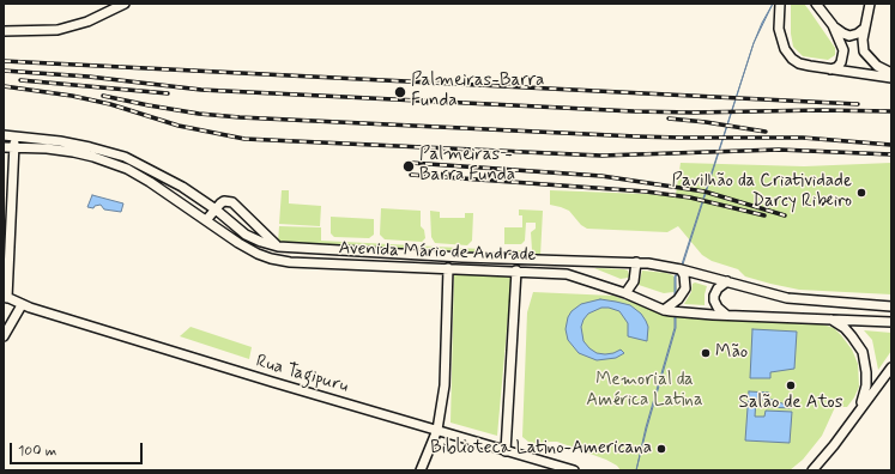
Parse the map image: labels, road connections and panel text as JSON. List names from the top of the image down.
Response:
{
  "streets": {
    "street": ["Avenida Mário de Andrade", "Rua Tagipuru"]
  },
  "parks": ["Memorial da América Latina"],
  "places": [
    "Palmeiras-Barra Funda",
    "Palmeiras - Barra Funda",
    "Pavilhão da Criatividade Darcy Ribeiro",
    "Mão",
    "Salão de Atos",
    "Biblioteca Latino-Americana"
  ],
  "scale_bar": "100 m"
}
